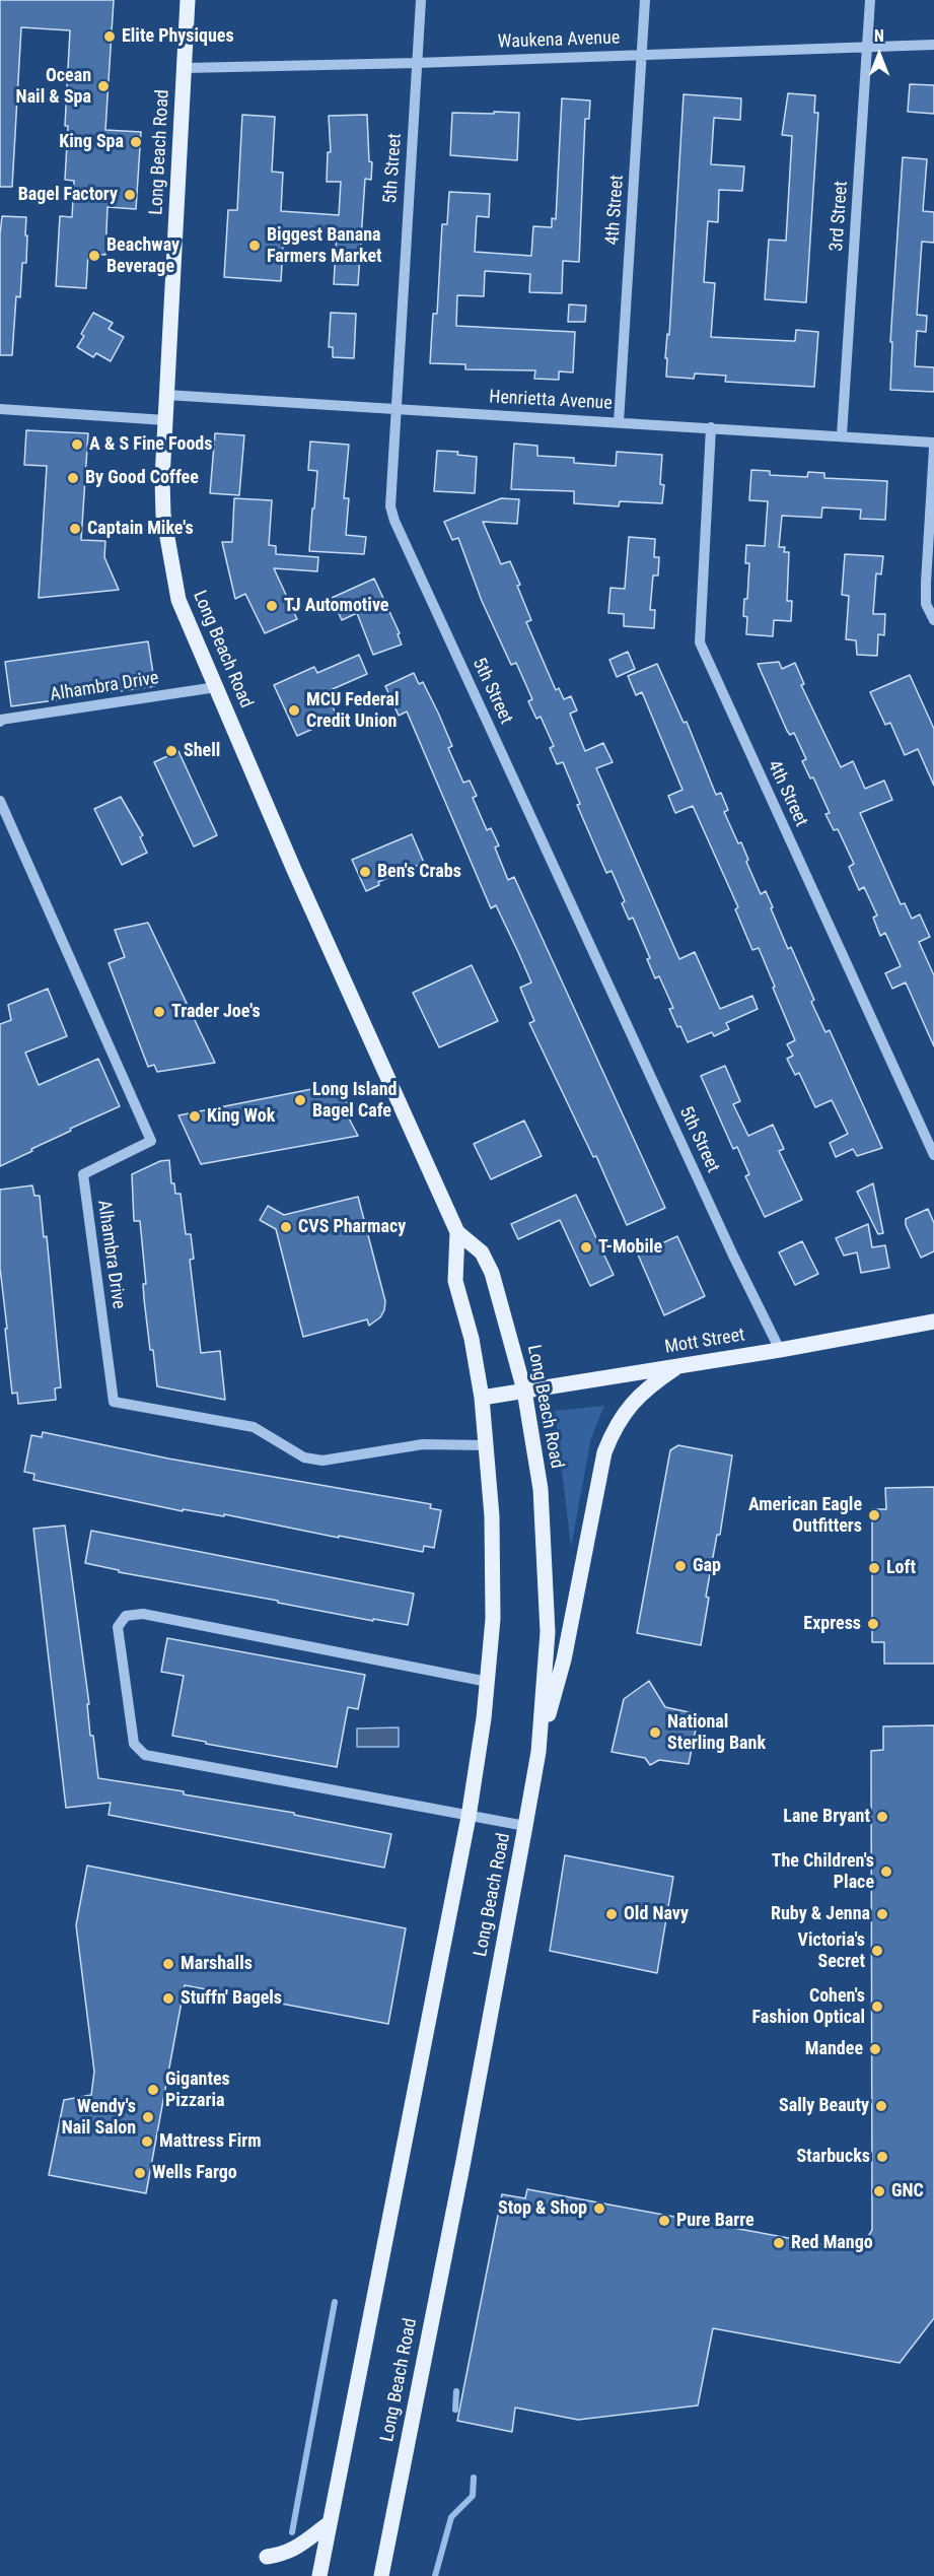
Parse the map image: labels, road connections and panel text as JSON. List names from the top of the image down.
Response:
{
  "streets": {
    "main road": ["Long Beach Road", "Mott Street"],
    "street": [
      "Waukena Avenue",
      "5th Street",
      "4th Street",
      "3rd Street",
      "Henrietta Avenue",
      "Alhambra Drive"
    ]
  },
  "crossings": [
    ["Waukena Avenue", "Long Beach Road"],
    ["Waukena Avenue", "5th Street"],
    ["Waukena Avenue", "4th Street"],
    ["Waukena Avenue", "3rd Street"],
    ["Long Beach Road", "Henrietta Avenue"],
    ["Long Beach Road", "Alhambra Drive"],
    ["Long Beach Road", "Mott Street"],
    ["5th Street", "Henrietta Avenue"],
    ["5th Street", "Mott Street"],
    ["4th Street", "Henrietta Avenue"],
    ["3rd Street", "Henrietta Avenue"]
  ],
  "places": [
    "Elite Physiques",
    "Ocean Nail & Spa",
    "King Spa",
    "Bagel Factory",
    "Biggest Banana Farmers Market",
    "Beachway Beverage",
    "A & S Fine Foods",
    "By Good Coffee",
    "Captain Mike's",
    "TJ Automotive",
    "MCU Federal Credit Union",
    "Shell",
    "Ben's Crabs",
    "Trader Joe's",
    "Long Island Bagel Cafe",
    "King Wok",
    "CVS Pharmacy",
    "T-Mobile",
    "American Eagle Outfitters",
    "Gap",
    "Loft",
    "Express",
    "National Sterling Bank",
    "Lane Bryant",
    "The Children's Place",
    "Old Navy",
    "Ruby & Jenna",
    "Victoria's Secret",
    "Marshalls",
    "Stuffn' Bagels",
    "Cohen's Fashion Optical",
    "Mandee",
    "Gigantes Pizzaria",
    "Sally Beauty",
    "Wendy's Nail Salon",
    "Mattress Firm",
    "Starbucks",
    "Wells Fargo",
    "GNC",
    "Stop & Shop",
    "Pure Barre",
    "Red Mango"
  ],
  "north": "top"
}
